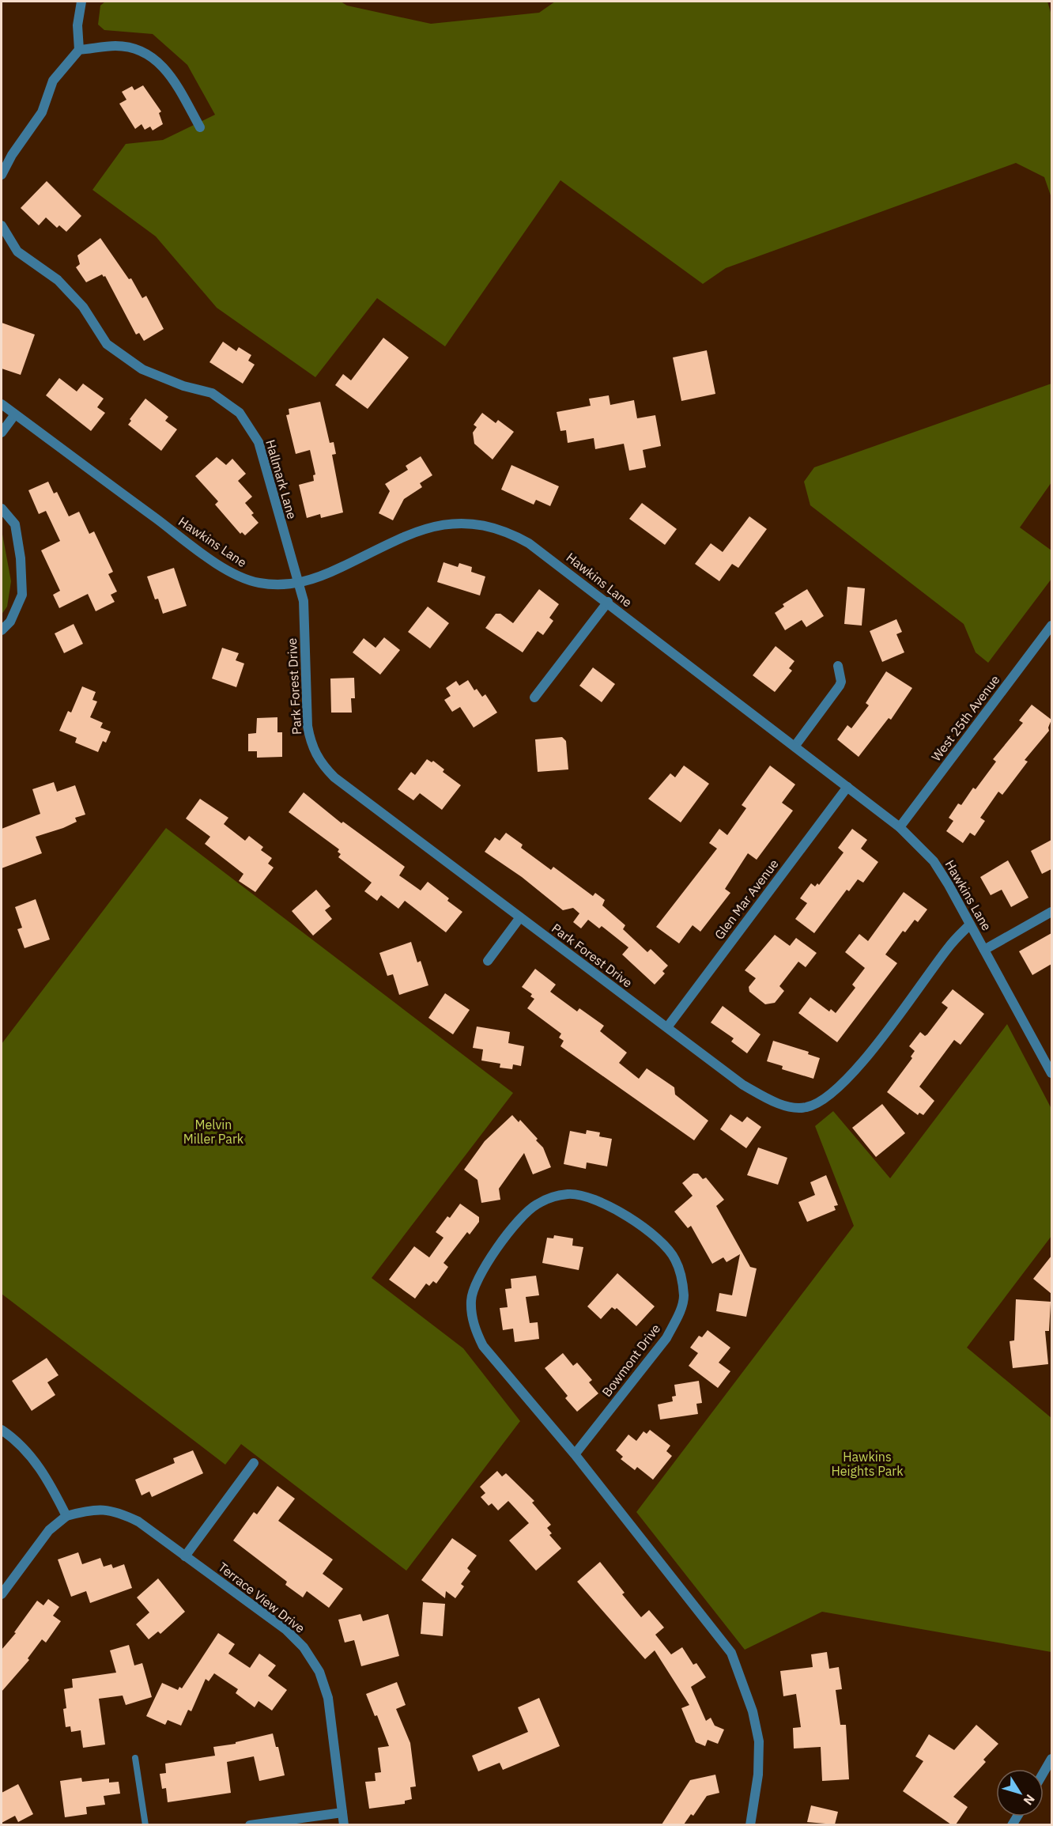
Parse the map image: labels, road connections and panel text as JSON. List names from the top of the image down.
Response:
{
  "streets": {
    "street": [
      "Hallmark Lane",
      "Hawkins Lane",
      "Park Forest Drive",
      "West 25th Avenue",
      "Glen Mar Avenue",
      "Bowmont Drive",
      "Terrace View Drive"
    ]
  },
  "crossings": [
    ["Hallmark Lane", "Hawkins Lane"],
    ["Hallmark Lane", "Park Forest Drive"],
    ["Hawkins Lane", "Park Forest Drive"],
    ["Hawkins Lane", "West 25th Avenue"],
    ["Hawkins Lane", "Glen Mar Avenue"],
    ["Park Forest Drive", "Glen Mar Avenue"]
  ],
  "parks": ["Melvin Miller Park", "Hawkins Heights Park"],
  "north": "bottom right"
}
